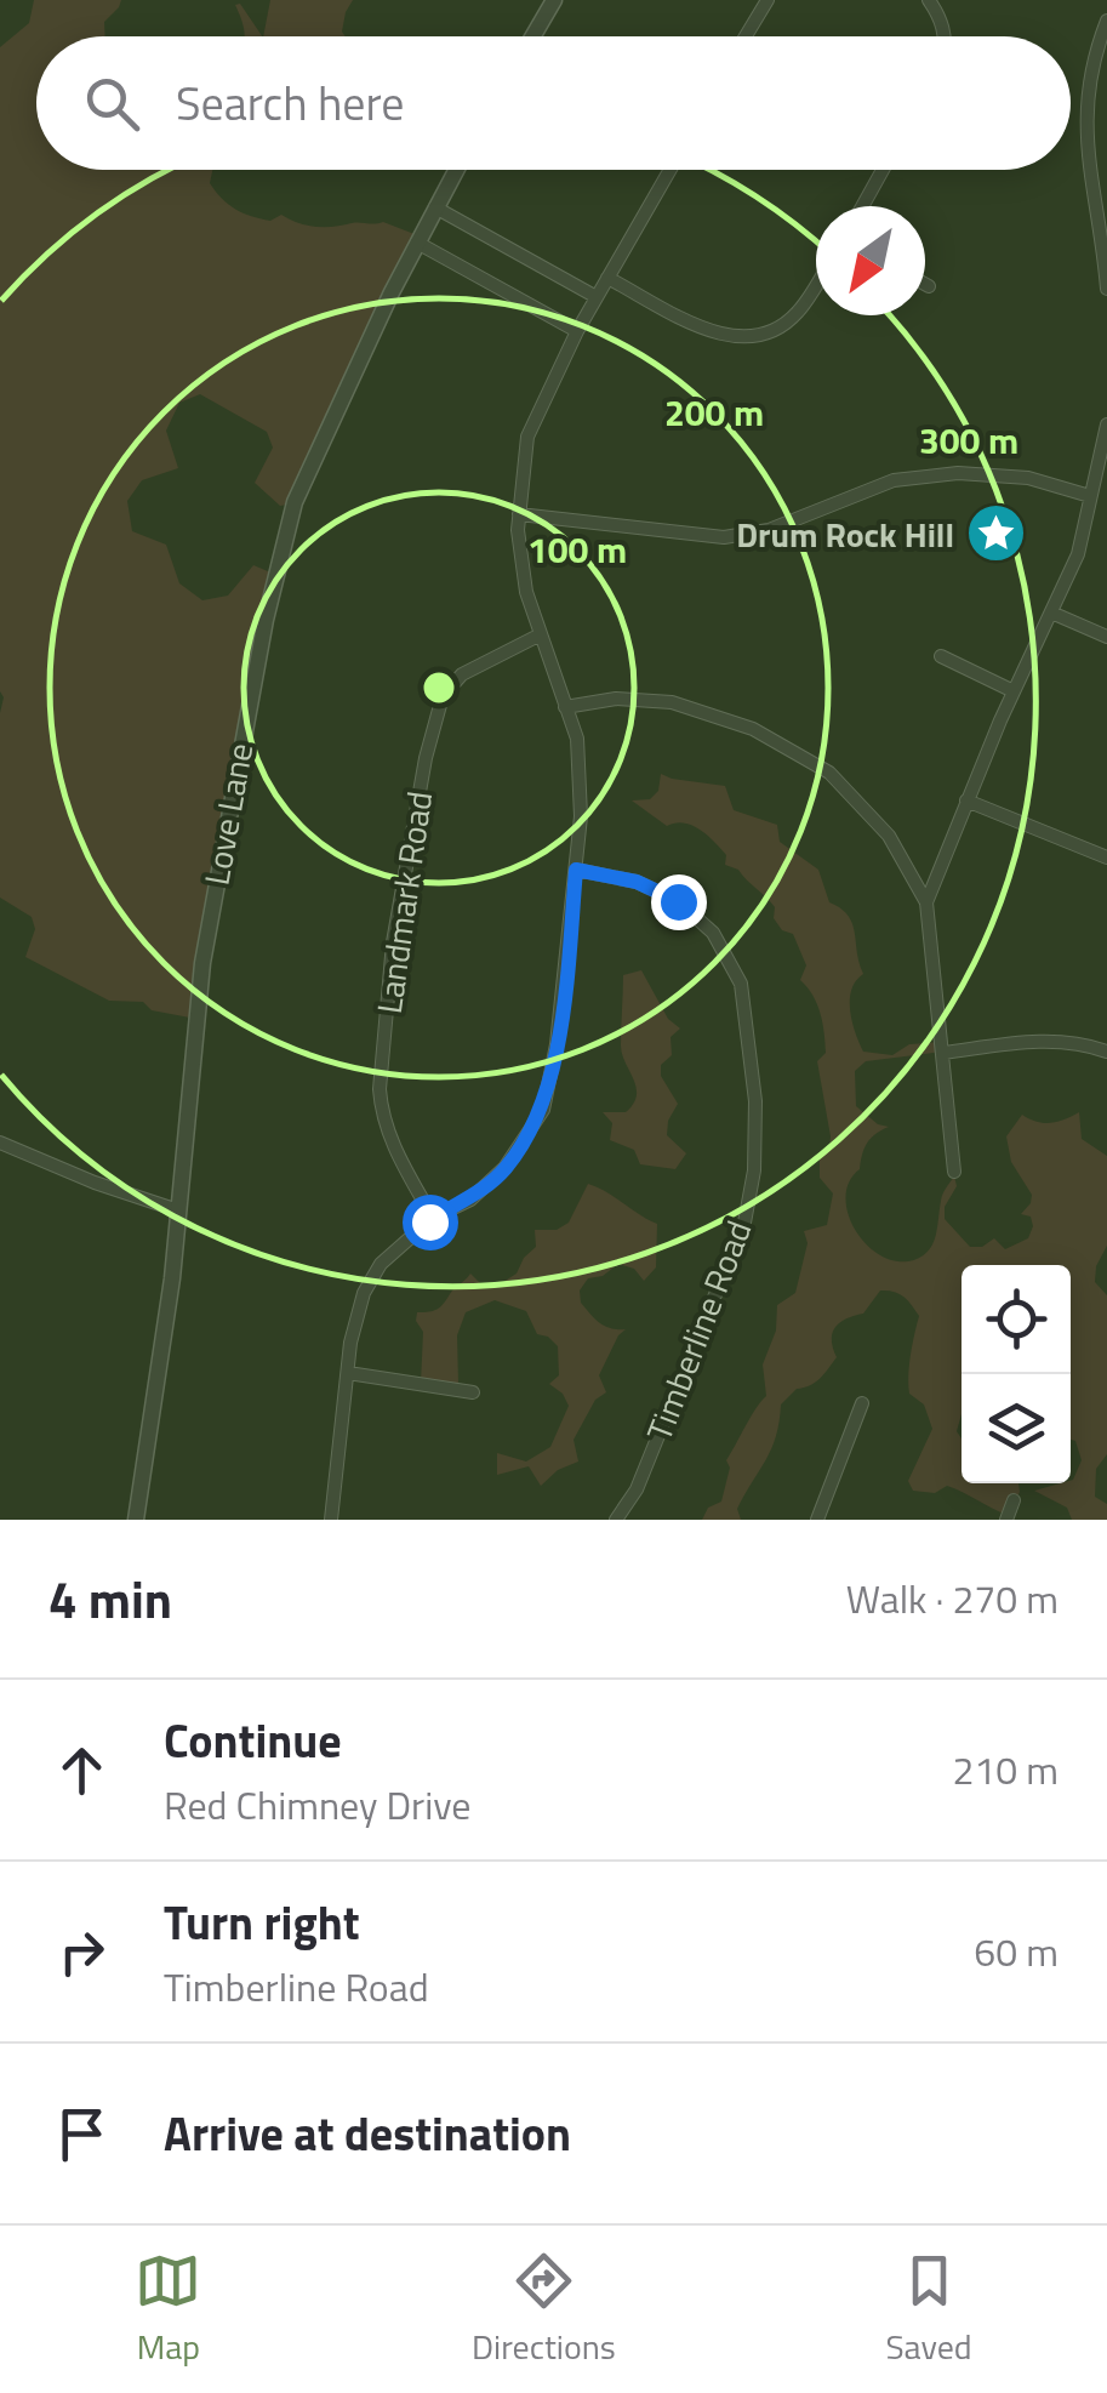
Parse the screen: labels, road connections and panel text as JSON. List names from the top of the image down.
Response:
{
  "streets": {
    "street": ["Love Lane", "Landmark Road", "Timberline Road"]
  },
  "places": {
    "place": ["Drum Rock Hill"]
  },
  "north": "bottom left",
  "page": {
    "search": "Search here",
    "heading": ["4 min", "Walk · 270 m"],
    "list": [
      ["Continue", "Red Chimney Drive", "210 m"],
      ["Turn right", "Timberline Road", "60 m"],
      "Arrive at destination"
    ],
    "nav": ["Map", "Directions", "Saved"]
  },
  "rings": ["200 m", "300 m", "100 m"]
}
